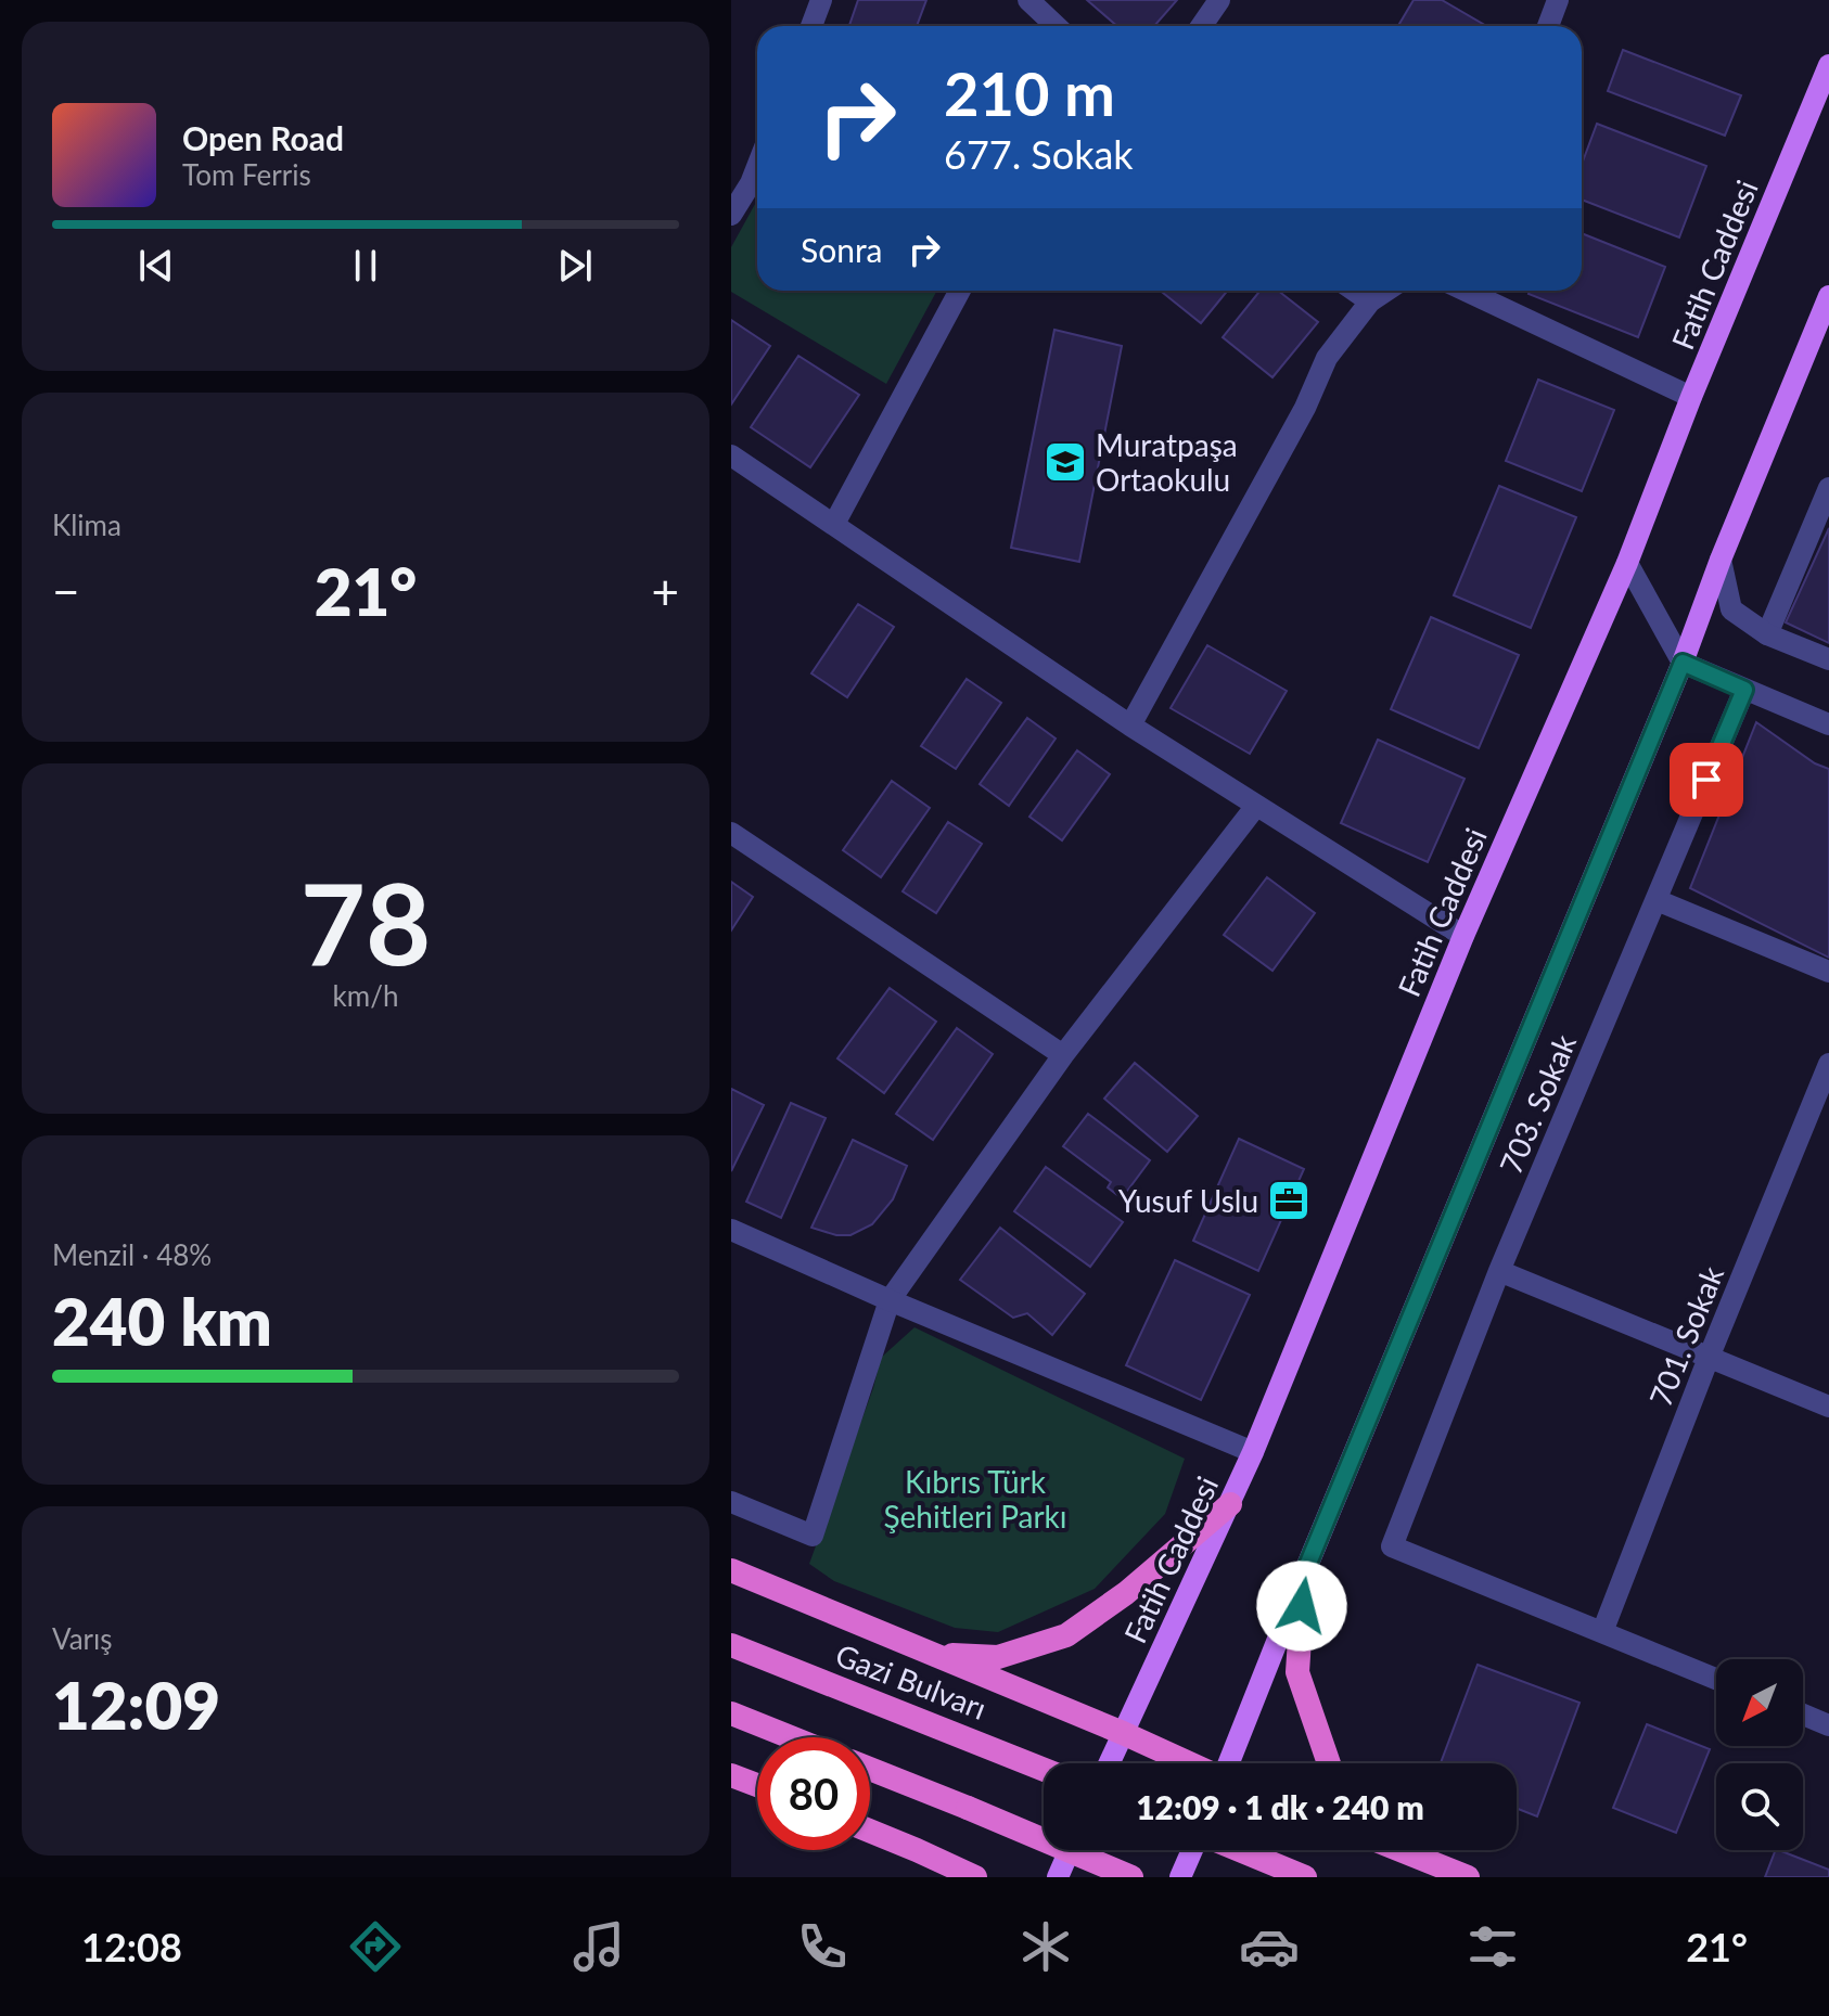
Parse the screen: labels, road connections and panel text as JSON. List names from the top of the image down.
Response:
{
  "streets": {
    "highway": ["Gazi Bulvarı"],
    "main road": ["Fatih Caddesi"],
    "street": ["703. Sokak", "701. Sokak"]
  },
  "crossings": [
    ["703. Sokak", "701. Sokak"]
  ],
  "parks": ["Kıbrıs Türk Şehitleri Parkı"],
  "places": {
    "school or university": ["Muratpaşa Ortaokulu"],
    "office": ["Yusuf Uslu"]
  },
  "north": "bottom left",
  "page": {
    "turn": ["210 m", "677. Sokak"],
    "song": ["Open Road", "Tom Ferris"],
    "then": "Sonra",
    "tile": [
      "Klima",
      ["78", "km/h"],
      ["Menzil · 48%", "240 km"],
      ["Varış", "12:09"]
    ],
    "heat": ["−", "21°", "+"],
    "limit": "80",
    "trip": "12:09 · 1 dk · 240 m",
    "tabs": ["12:08", "21°"]
  }
}
